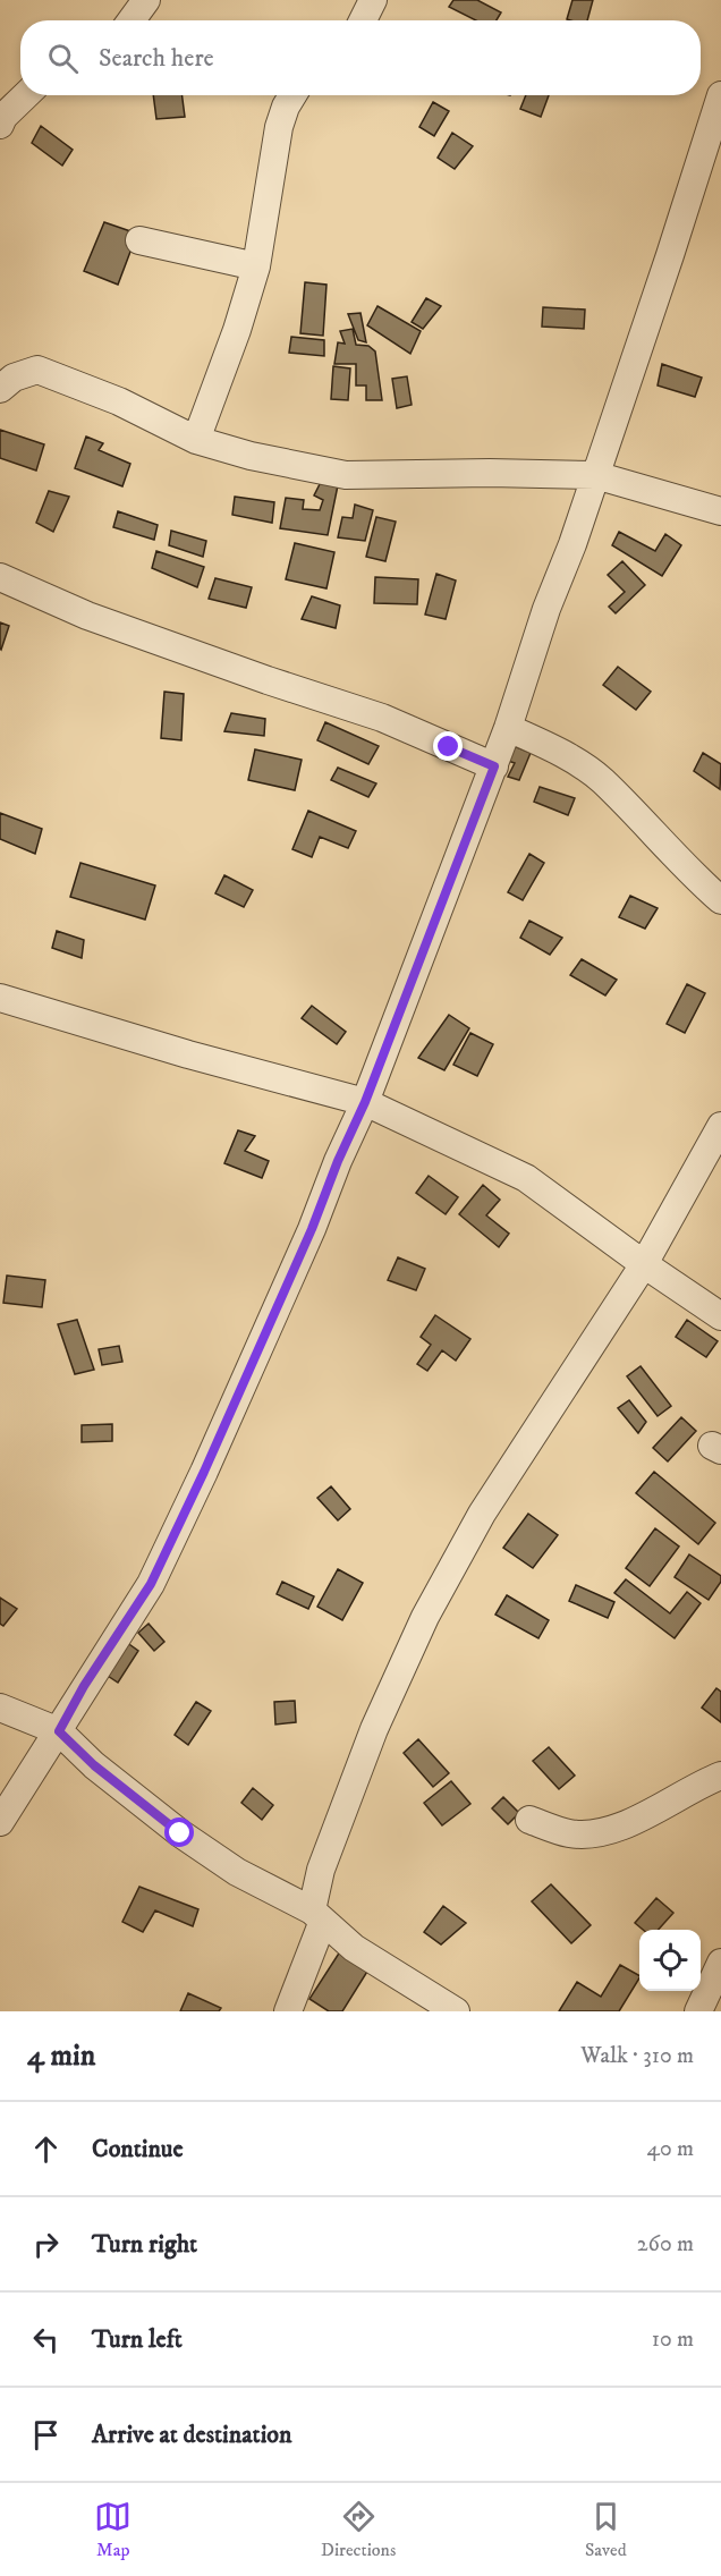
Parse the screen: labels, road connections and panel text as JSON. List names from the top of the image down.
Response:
{
  "page": {
    "search": "Search here",
    "heading": ["4 min", "Walk · 310 m"],
    "list": [
      ["Continue", "40 m"],
      ["Turn right", "260 m"],
      ["Turn left", "10 m"],
      "Arrive at destination"
    ],
    "nav": ["Map", "Directions", "Saved"]
  }
}
